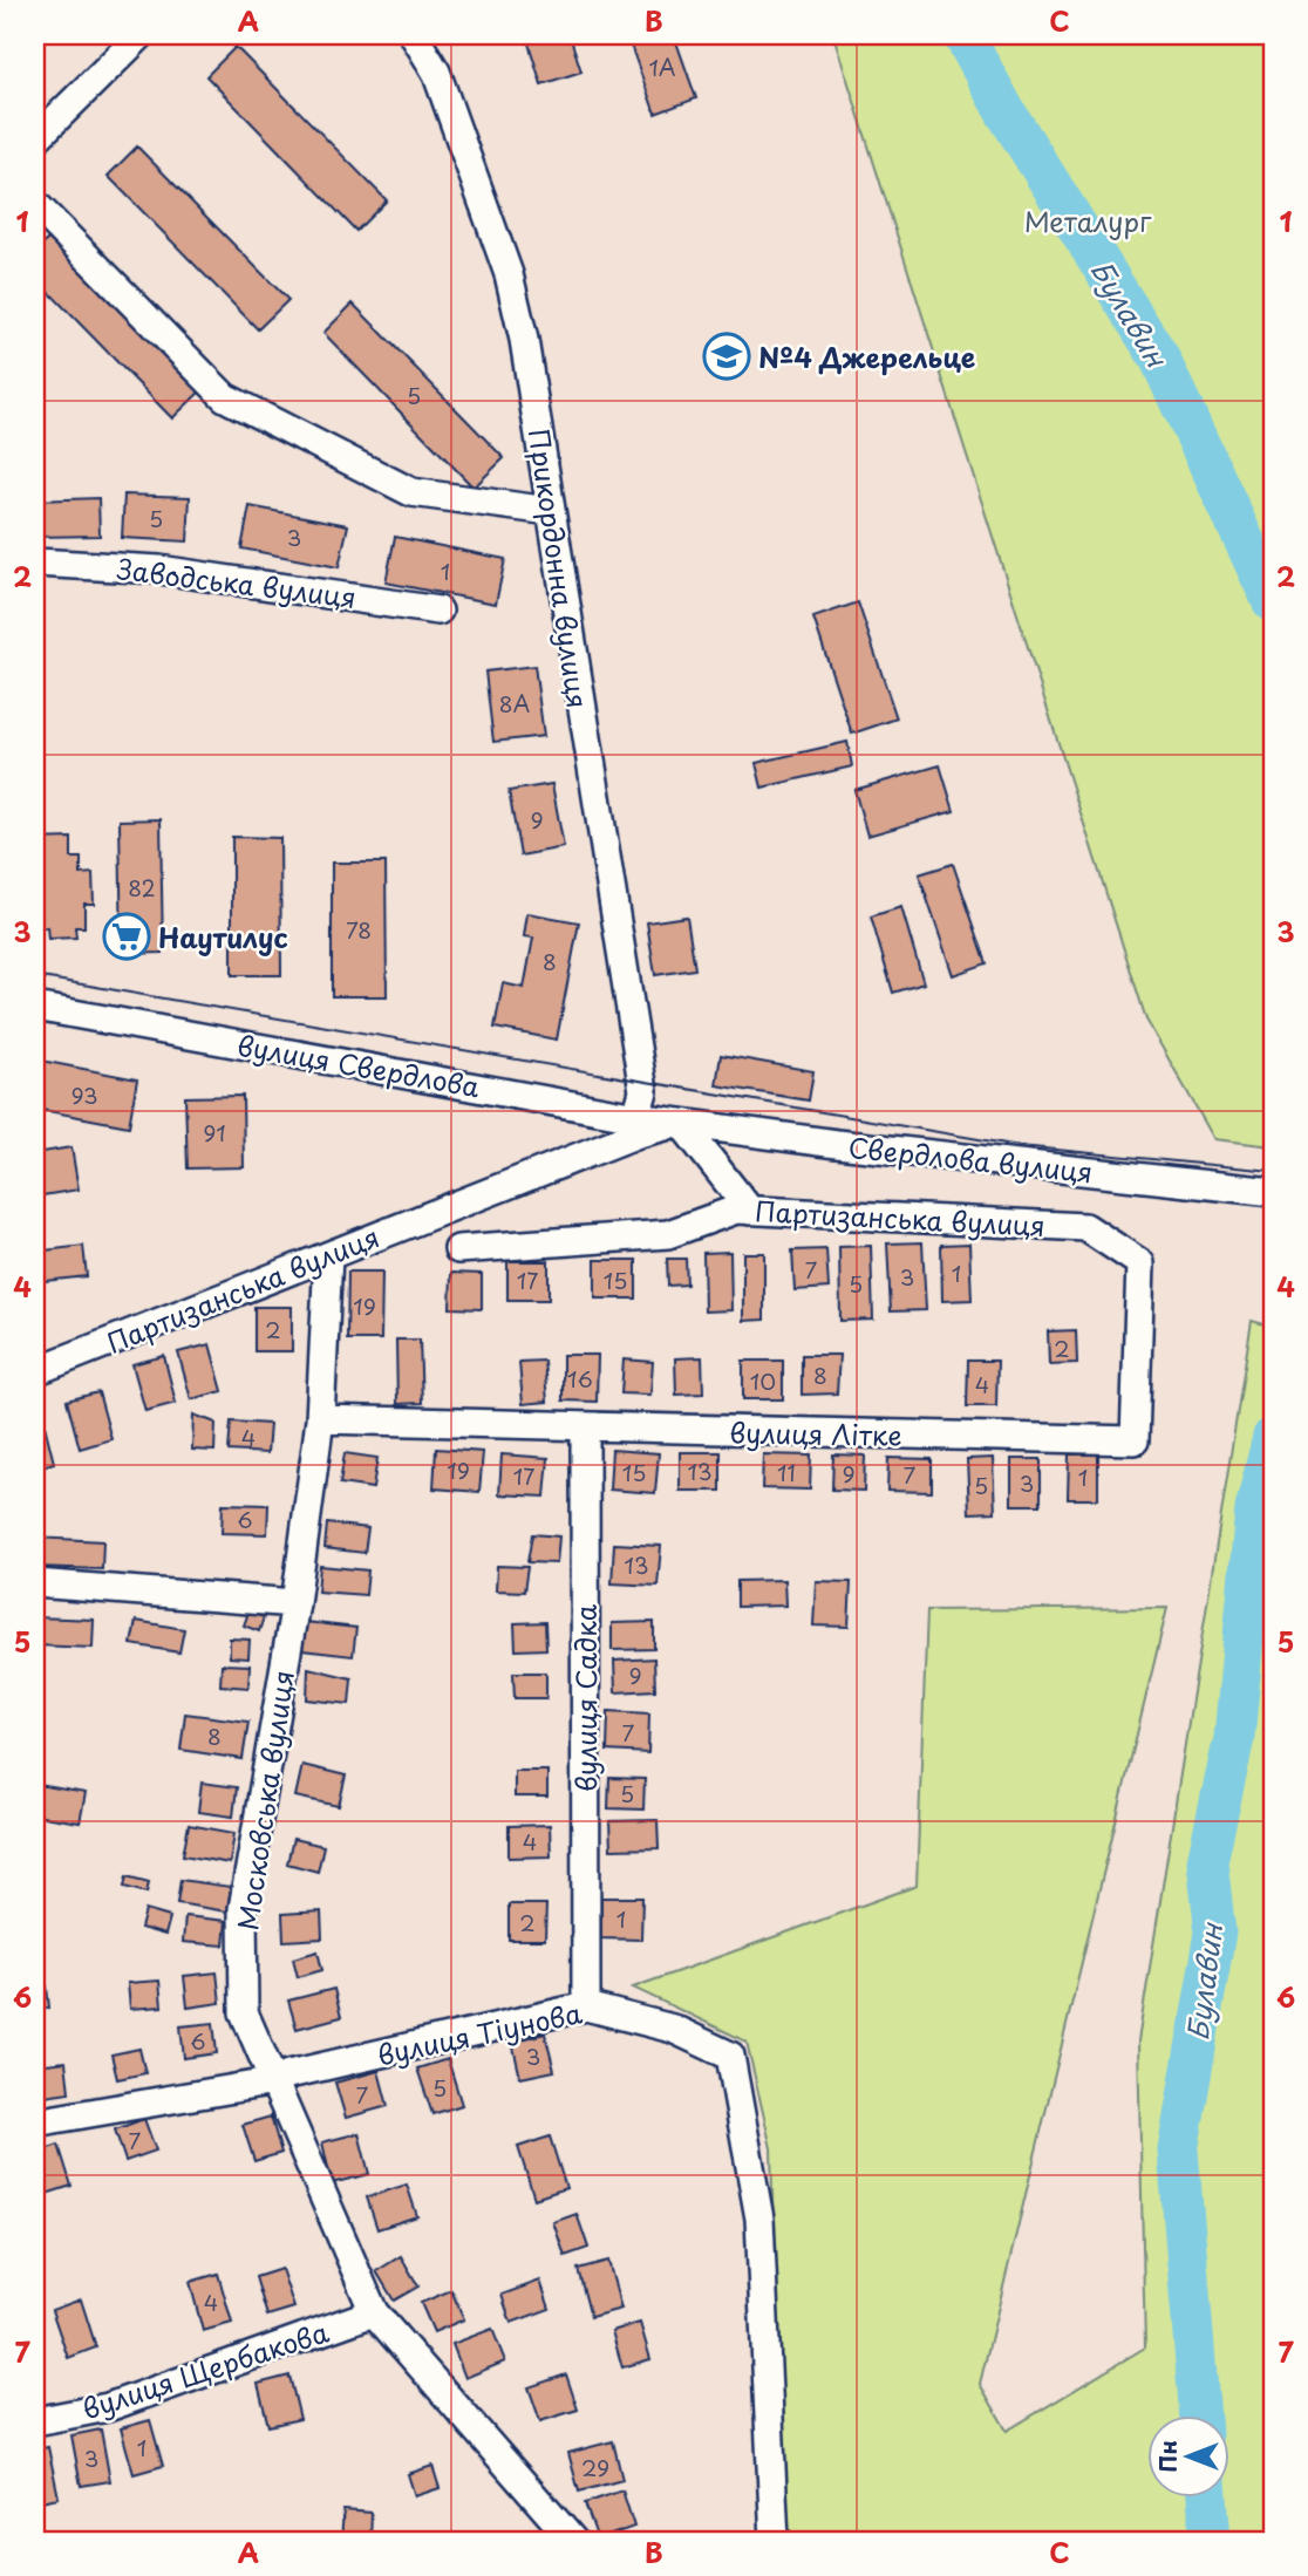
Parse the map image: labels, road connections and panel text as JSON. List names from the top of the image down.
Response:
{
  "streets": {
    "street": [
      "Прикордонна вулиця",
      "Заводська вулиця",
      "вулиця Свердлова",
      "Свердлова вулиця",
      "Партизанська вулиця",
      "вулиця Літке",
      "вулиця Садка",
      "Московська вулиця",
      "вулиця Тіунова",
      "вулиця Щербакова"
    ]
  },
  "crossings": [
    ["Прикордонна вулиця", "вулиця Свердлова"],
    ["вулиця Свердлова", "Свердлова вулиця"],
    ["вулиця Свердлова", "Партизанська вулиця"],
    ["Свердлова вулиця", "Партизанська вулиця"],
    ["Партизанська вулиця", "вулиця Літке"],
    ["Партизанська вулиця", "Московська вулиця"],
    ["вулиця Літке", "вулиця Садка"],
    ["вулиця Літке", "Московська вулиця"],
    ["вулиця Садка", "вулиця Тіунова"],
    ["Московська вулиця", "вулиця Тіунова"],
    ["Московська вулиця", "вулиця Щербакова"]
  ],
  "water": ["Булавин"],
  "parks": ["Металург"],
  "places": {
    "school or university": ["№4 Джерельце"],
    "supermarket": ["Наутилус"]
  },
  "house_numbers": [
    "1А",
    "5",
    "5",
    "3",
    "1",
    "8А",
    "9",
    "82",
    "78",
    "8",
    "93",
    "91",
    "7",
    "1",
    "3",
    "17",
    "15",
    "5",
    "19",
    "2",
    "2",
    "8",
    "16",
    "10",
    "4",
    "4",
    "19",
    "13",
    "15",
    "11",
    "9",
    "7",
    "17",
    "1",
    "3",
    "5",
    "6",
    "13",
    "9",
    "7",
    "8",
    "5",
    "4",
    "1",
    "2",
    "6",
    "3",
    "5",
    "7",
    "7",
    "4",
    "1",
    "3",
    "29"
  ],
  "north": "left",
  "grid": {
    "columns": ["A", "B", "C"],
    "rows": [
      "1",
      "2",
      "3",
      "4",
      "5",
      "6",
      "7"
    ]
  }
}
